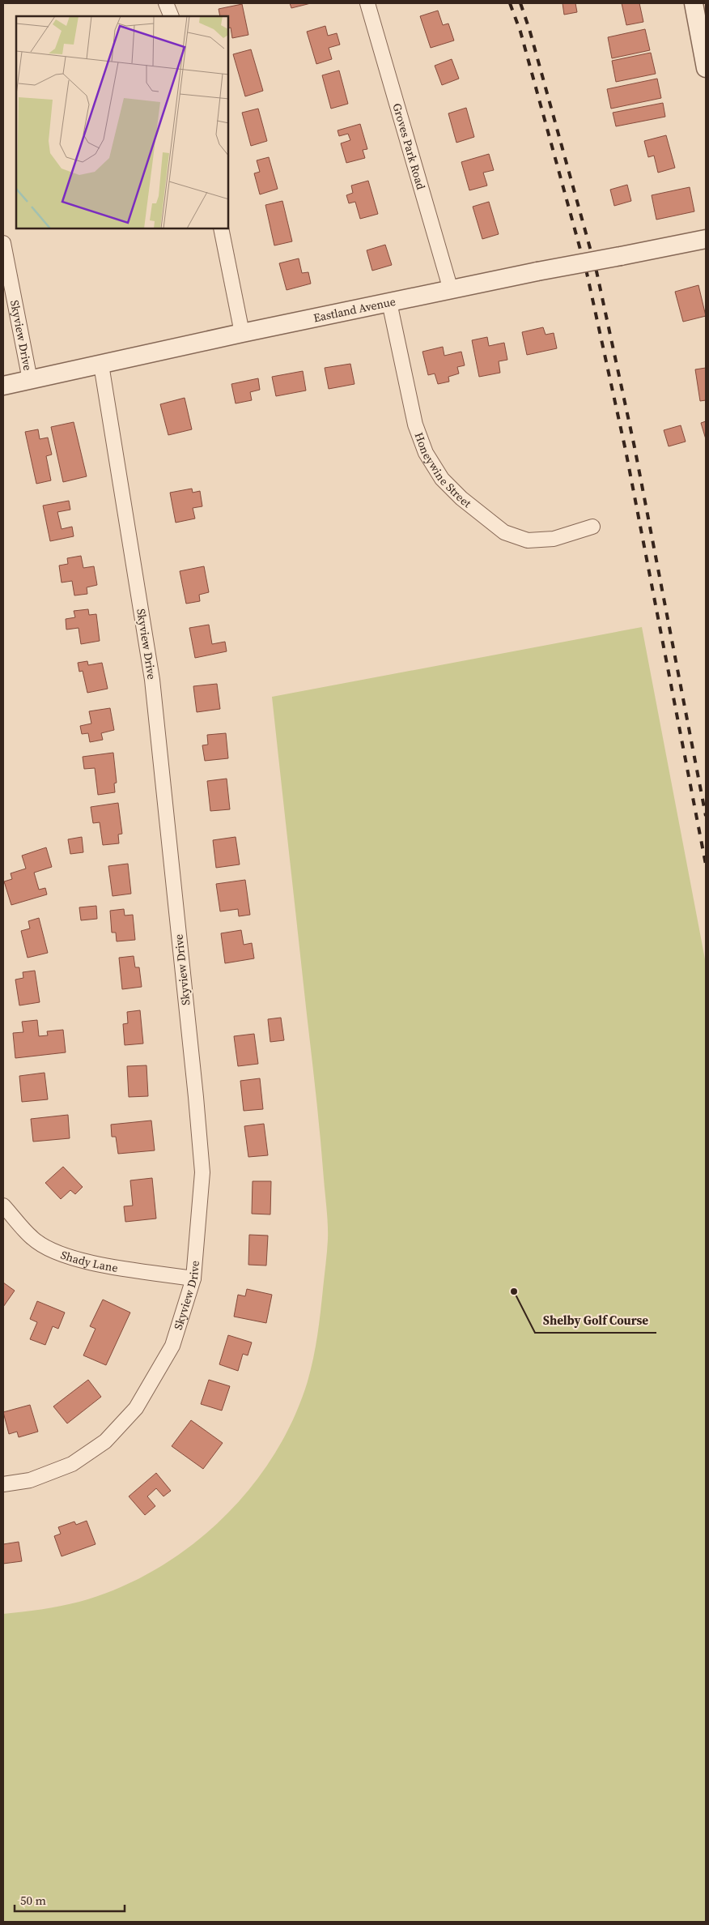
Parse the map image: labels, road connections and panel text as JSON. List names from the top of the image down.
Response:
{
  "streets": {
    "street": [
      "Groves Park Road",
      "Eastland Avenue",
      "Skyview Drive",
      "Honeywine Street",
      "Shady Lane"
    ]
  },
  "crossings": [
    ["Groves Park Road", "Eastland Avenue"],
    ["Eastland Avenue", "Skyview Drive"],
    ["Eastland Avenue", "Honeywine Street"],
    ["Skyview Drive", "Shady Lane"]
  ],
  "places": ["Shelby Golf Course"],
  "scale_bar": "50 m"
}
